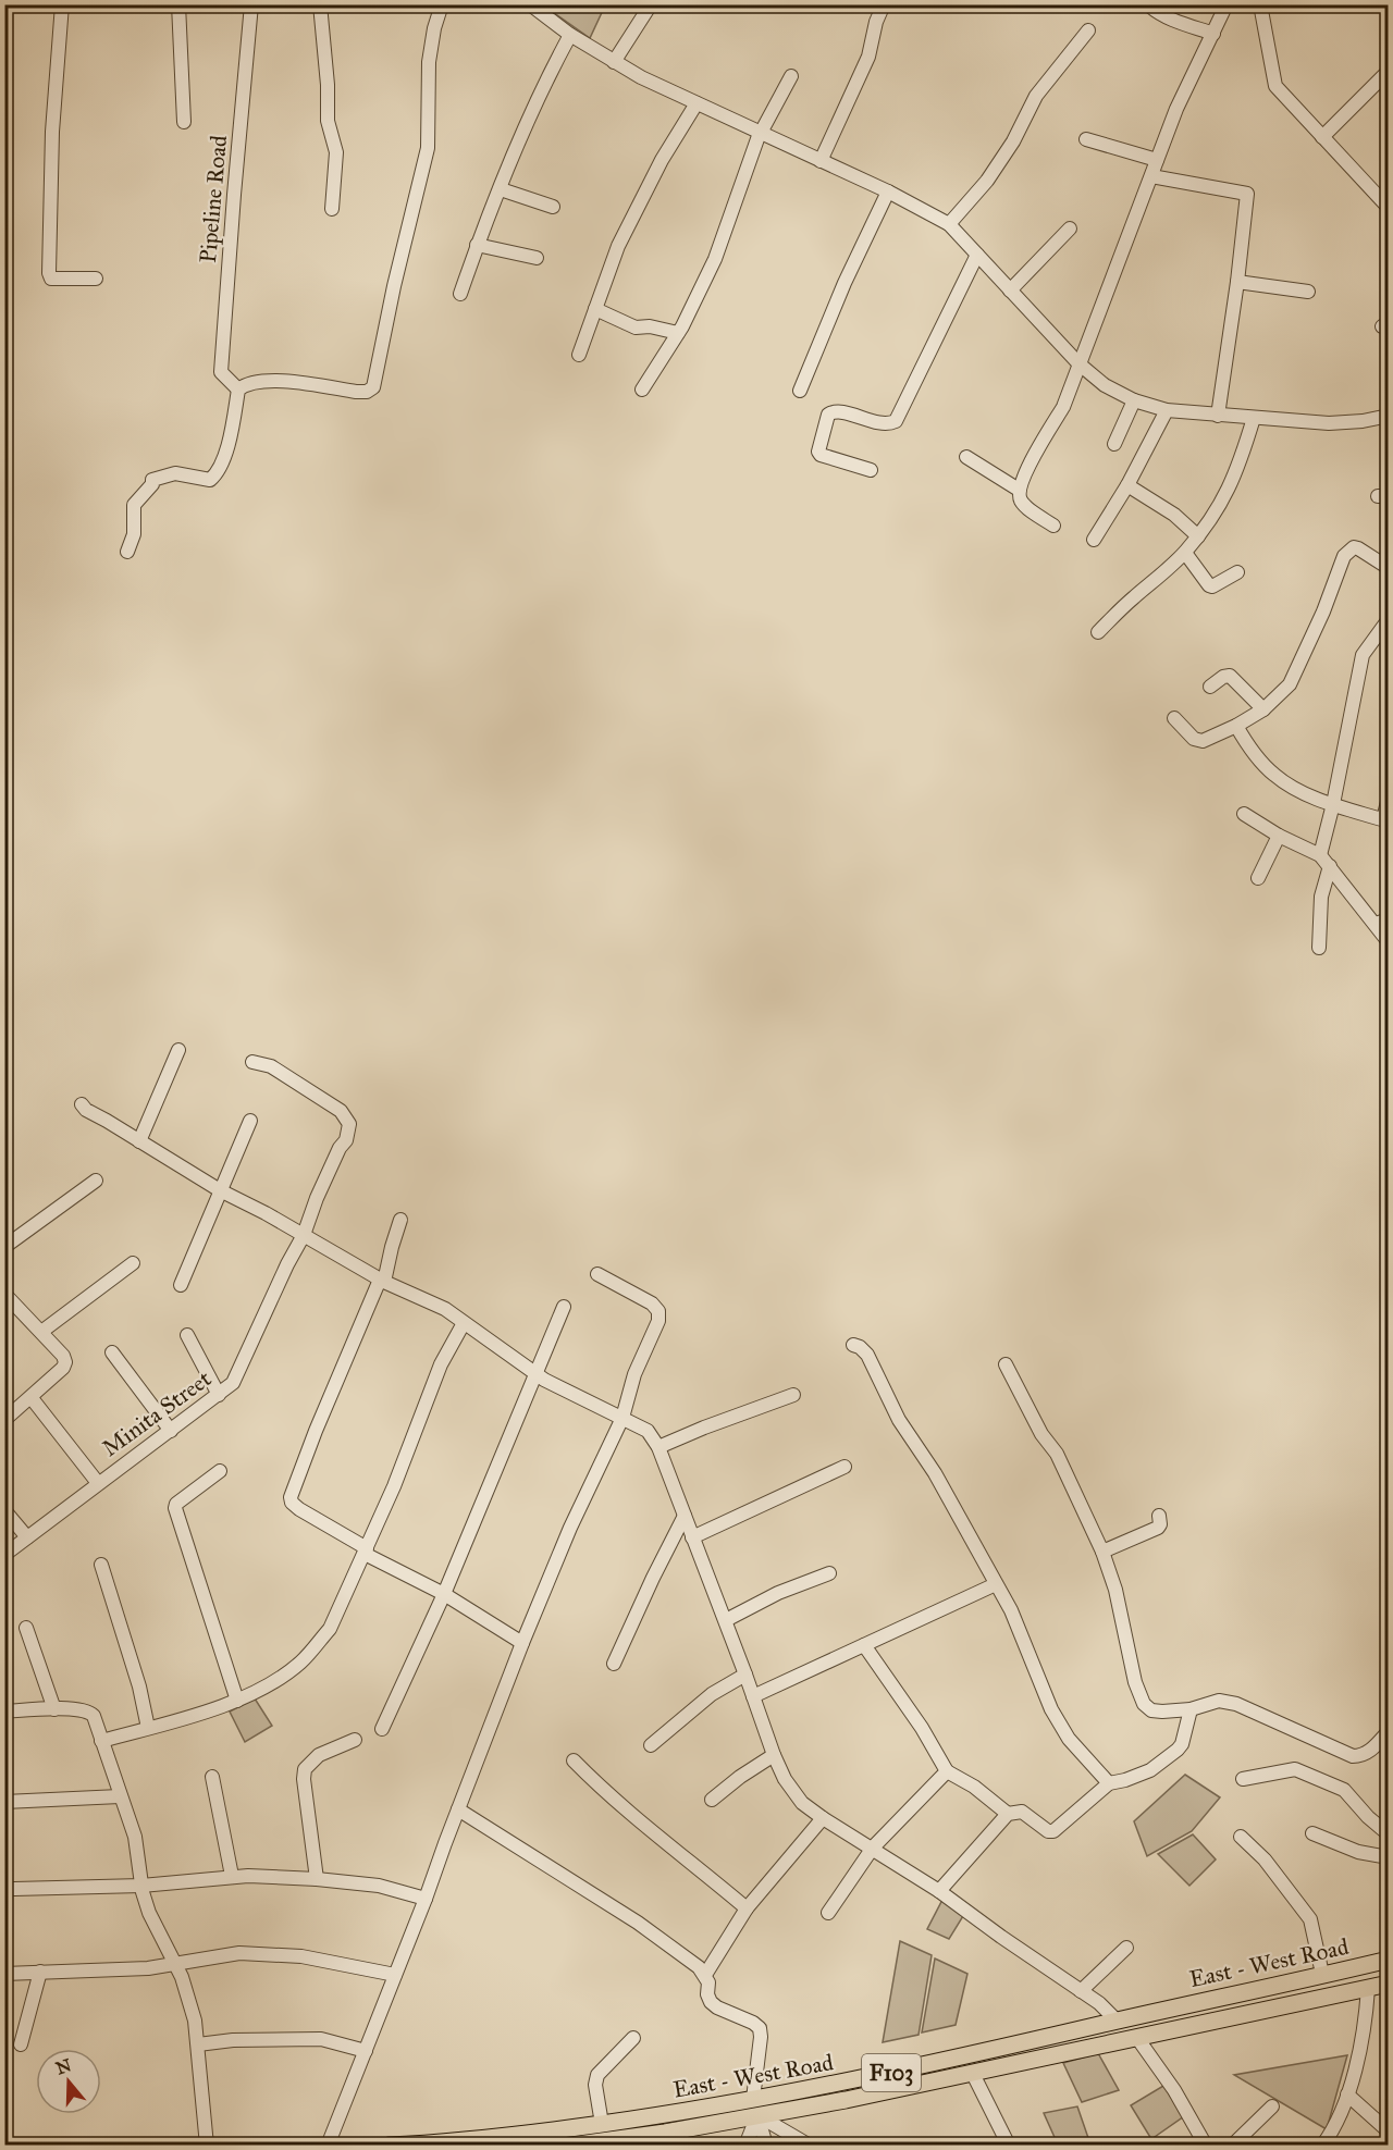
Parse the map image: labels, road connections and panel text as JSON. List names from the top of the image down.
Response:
{
  "streets": {
    "main road": ["East - West Road", "F103"],
    "street": ["Pipeline Road", "Minita Street"]
  },
  "north": "top"
}
